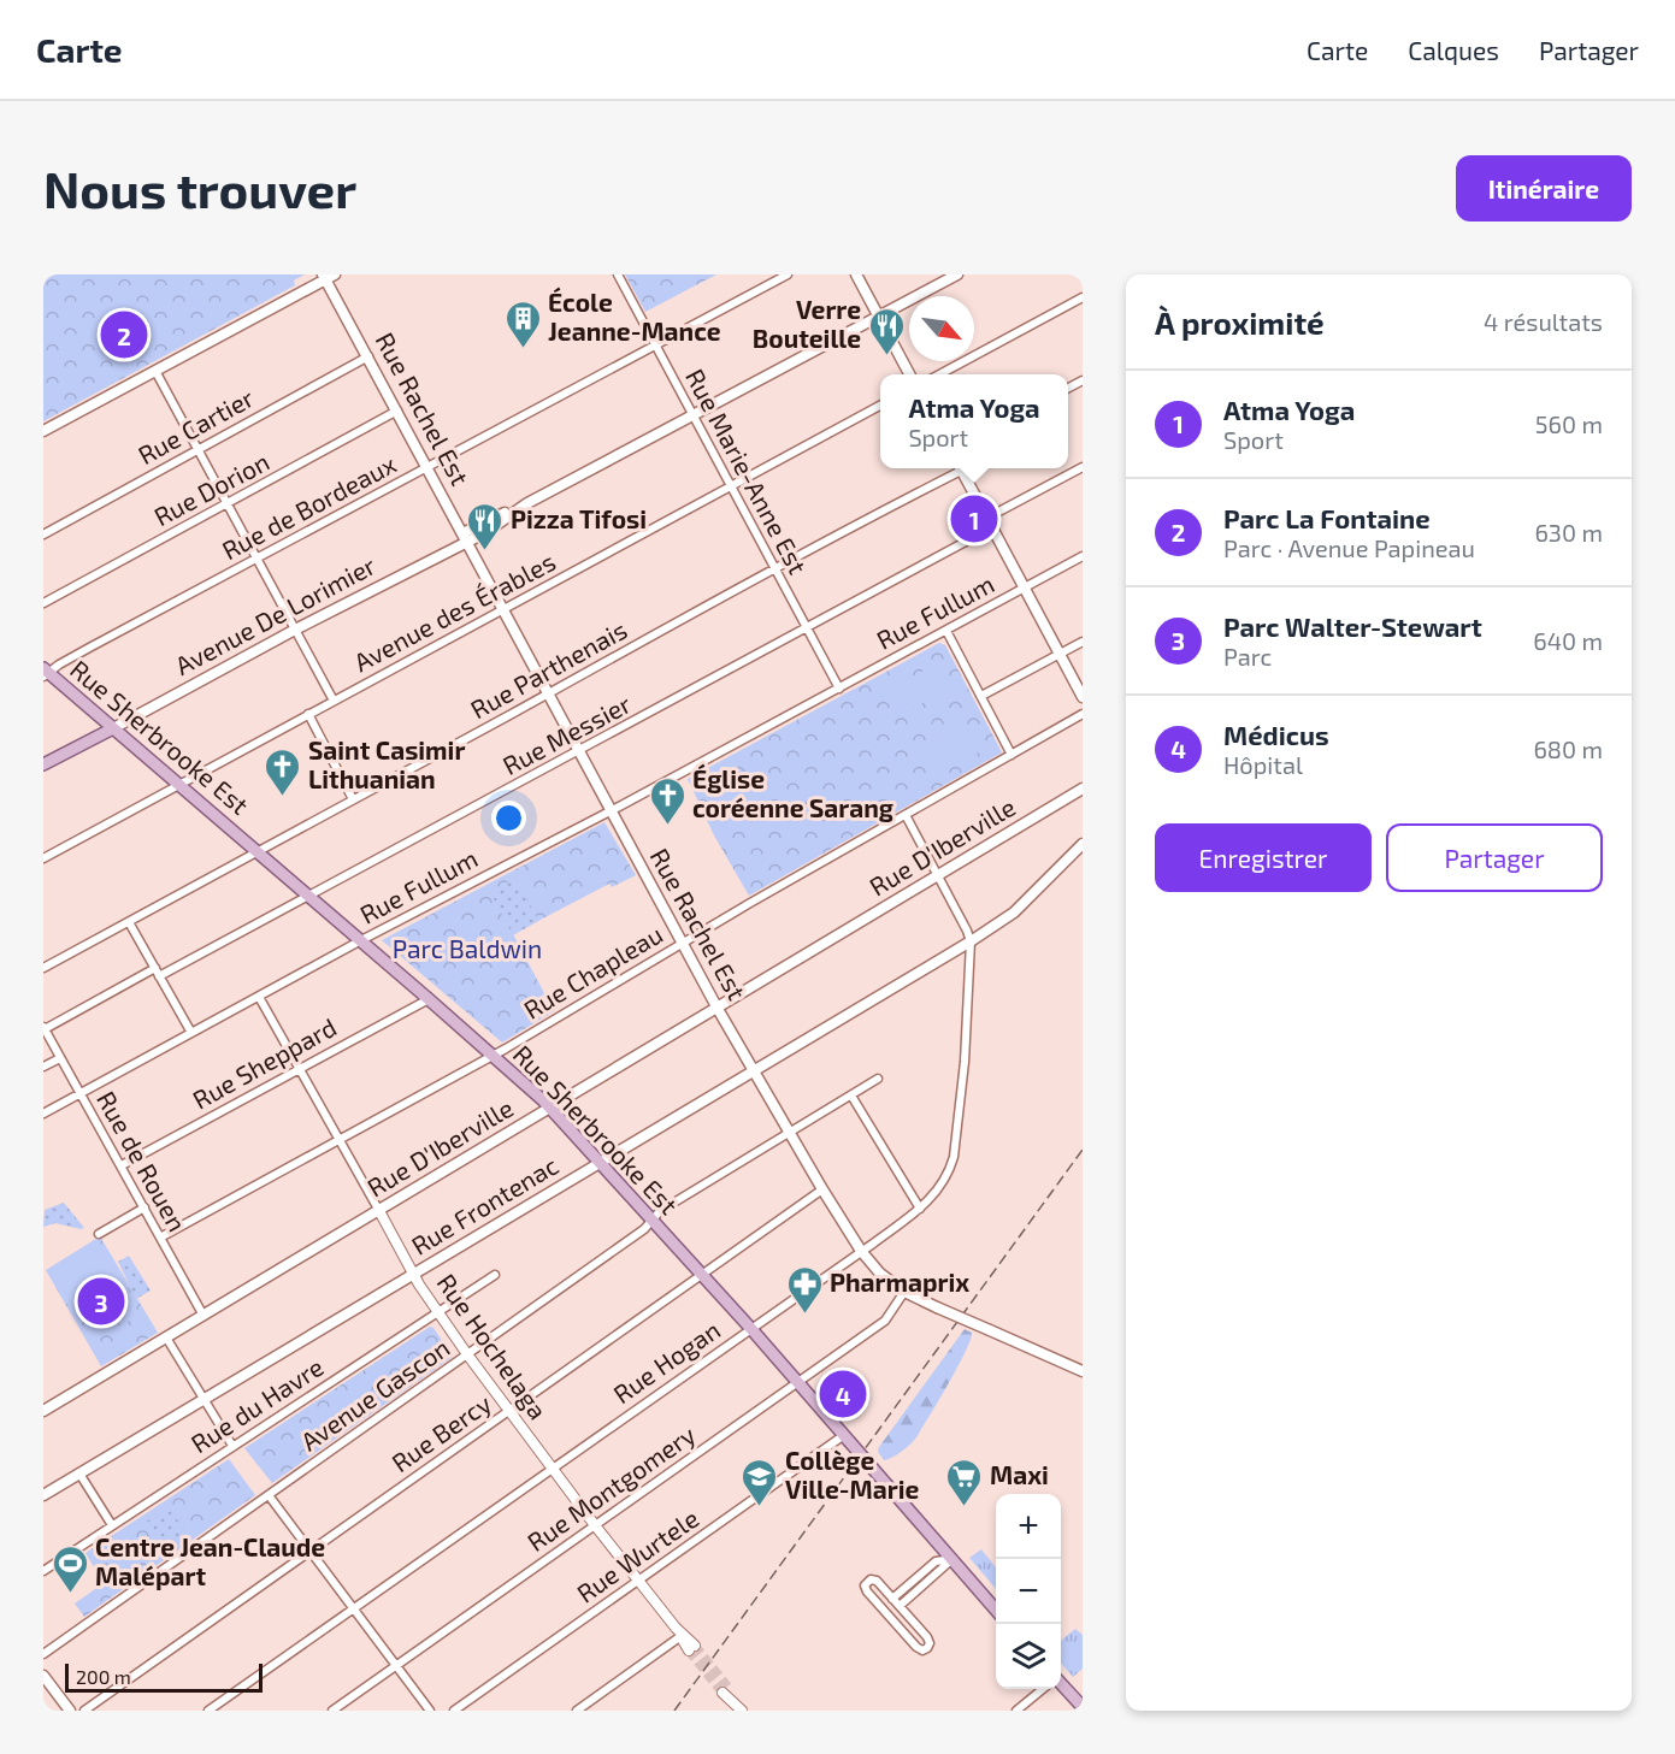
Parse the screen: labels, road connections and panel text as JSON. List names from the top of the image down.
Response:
{
  "streets": {
    "main road": [
      "Rue Rachel Est",
      "Avenue De Lorimier",
      "Rue Sherbrooke Est",
      "Rue D'Iberville",
      "Rue Frontenac"
    ],
    "street": [
      "Rue Cartier",
      "Rue Marie-Anne Est",
      "Rue Dorion",
      "Rue de Bordeaux",
      "Avenue des Érables",
      "Rue Fullum",
      "Rue Parthenais",
      "Rue Messier",
      "Rue Chapleau",
      "Rue Sheppard",
      "Rue de Rouen",
      "Rue Hochelaga",
      "Rue Hogan",
      "Avenue Gascon",
      "Rue du Havre",
      "Rue Bercy",
      "Rue Montgomery",
      "Rue Wurtele"
    ]
  },
  "crossings": [
    ["Rue Rachel Est", "Rue Cartier"],
    ["Rue Rachel Est", "Rue Dorion"],
    ["Rue Rachel Est", "Rue de Bordeaux"],
    ["Rue Rachel Est", "Avenue des Érables"],
    ["Rue Rachel Est", "Rue Fullum"],
    ["Rue Rachel Est", "Avenue De Lorimier"],
    ["Rue Rachel Est", "Rue Parthenais"],
    ["Rue Rachel Est", "Rue Messier"],
    ["Rue Rachel Est", "Rue D'Iberville"],
    ["Rue Rachel Est", "Rue Chapleau"],
    ["Rue Rachel Est", "Rue Frontenac"],
    ["Rue Rachel Est", "Rue Hogan"],
    ["Rue Rachel Est", "Avenue Gascon"],
    ["Rue Rachel Est", "Rue Bercy"],
    ["Rue Rachel Est", "Rue Montgomery"],
    ["Rue Marie-Anne Est", "Rue de Bordeaux"],
    ["Rue Marie-Anne Est", "Avenue des Érables"],
    ["Rue Marie-Anne Est", "Rue Fullum"],
    ["Rue Marie-Anne Est", "Avenue De Lorimier"],
    ["Rue Marie-Anne Est", "Rue Parthenais"],
    ["Rue Marie-Anne Est", "Rue Messier"],
    ["Rue de Bordeaux", "Rue Sherbrooke Est"],
    ["Avenue des Érables", "Rue Sherbrooke Est"],
    ["Rue Fullum", "Rue Sherbrooke Est"],
    ["Rue Fullum", "Rue de Rouen"],
    ["Rue Fullum", "Rue Hochelaga"],
    ["Avenue De Lorimier", "Rue Sherbrooke Est"],
    ["Rue Parthenais", "Rue Sherbrooke Est"],
    ["Rue Messier", "Rue Sherbrooke Est"],
    ["Rue Sherbrooke Est", "Rue D'Iberville"],
    ["Rue Sherbrooke Est", "Rue Chapleau"],
    ["Rue Sherbrooke Est", "Rue Sheppard"],
    ["Rue Sherbrooke Est", "Rue Frontenac"],
    ["Rue Sherbrooke Est", "Rue Hogan"],
    ["Rue Sherbrooke Est", "Avenue Gascon"],
    ["Rue Sherbrooke Est", "Rue Bercy"],
    ["Rue Sherbrooke Est", "Rue Montgomery"],
    ["Rue Sherbrooke Est", "Rue Wurtele"],
    ["Rue D'Iberville", "Rue de Rouen"],
    ["Rue D'Iberville", "Rue Hochelaga"],
    ["Rue Chapleau", "Rue de Rouen"],
    ["Rue Chapleau", "Rue Hochelaga"],
    ["Rue Sheppard", "Rue de Rouen"],
    ["Rue Sheppard", "Rue Hochelaga"],
    ["Rue Frontenac", "Rue Hochelaga"],
    ["Rue Frontenac", "Rue Hogan"],
    ["Rue Hochelaga", "Rue Hogan"],
    ["Rue Hochelaga", "Avenue Gascon"],
    ["Rue Hochelaga", "Rue du Havre"],
    ["Rue Hochelaga", "Rue Bercy"],
    ["Rue Hochelaga", "Rue Montgomery"],
    ["Rue Hochelaga", "Rue Wurtele"]
  ],
  "parks": ["Parc Baldwin"],
  "places": {
    "building": ["École Jeanne-Mance"],
    "restaurant": ["Verre Bouteille", "Pizza Tifosi"],
    "church": ["Saint Casimir Lithuanian", "Église coréenne Sarang"],
    "pharmacy": ["Pharmaprix"],
    "school or university": ["Collège Ville-Marie"],
    "supermarket": ["Maxi"],
    "sports": ["Centre Jean-Claude Malépart"]
  },
  "scale_bar": "200 m",
  "north": "bottom right",
  "page": {
    "header": "Carte",
    "nav": ["Carte", "Calques", "Partager"],
    "buttons": [
      "Itinéraire",
      ["Enregistrer", "Partager"]
    ],
    "title": "Nous trouver",
    "heading": ["À proximité", "4 résultats"],
    "pins": [
      "2",
      "1",
      "3",
      "4"
    ],
    "list": [
      {
        "mark": "1",
        "name": "Atma Yoga",
        "note": "Sport",
        "value": "560 m"
      },
      {
        "mark": "2",
        "name": "Parc La Fontaine",
        "note": "Parc · Avenue Papineau",
        "value": "630 m"
      },
      {
        "mark": "3",
        "name": "Parc Walter-Stewart",
        "note": "Parc",
        "value": "640 m"
      },
      {
        "mark": "4",
        "name": "Médicus",
        "note": "Hôpital",
        "value": "680 m"
      }
    ],
    "popup": ["Atma Yoga", "Sport"],
    "map_buttons": ["+", "−"],
    "scale": "200 m"
  }
}
